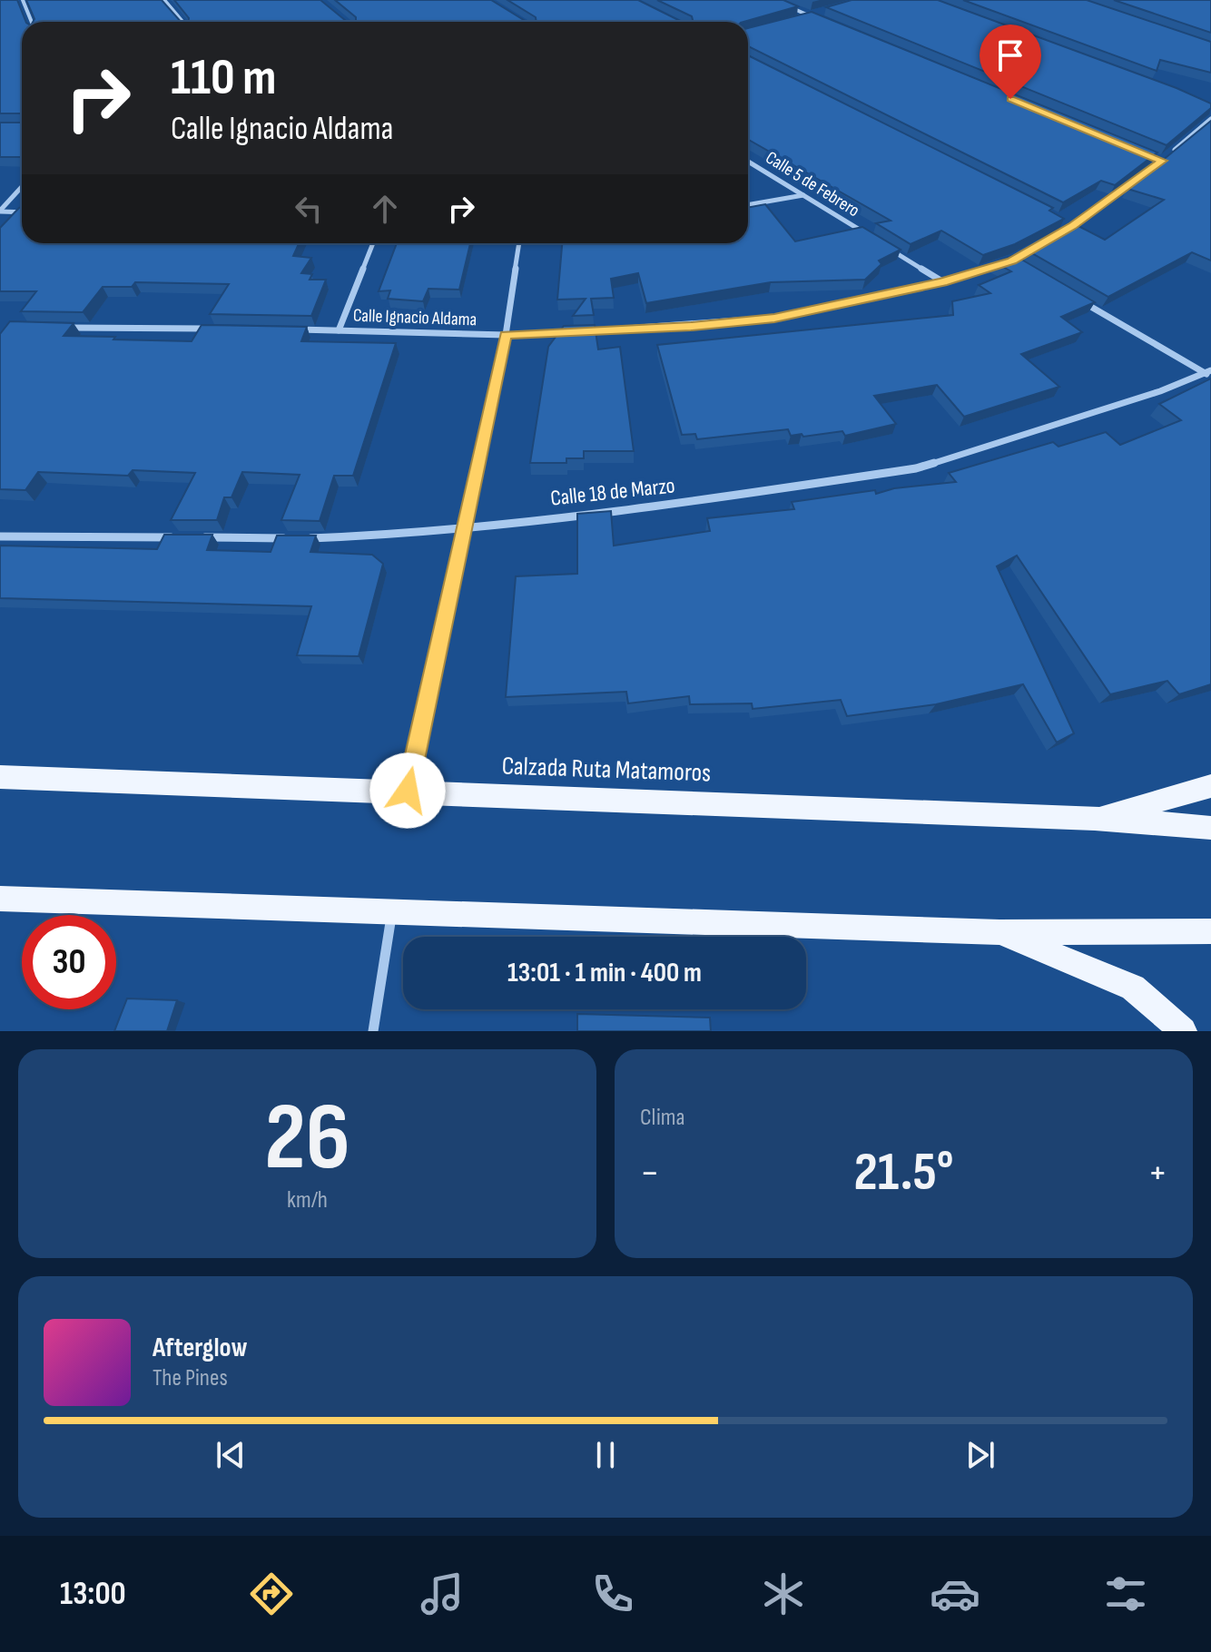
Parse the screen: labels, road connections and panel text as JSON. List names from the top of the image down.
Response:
{
  "streets": {
    "main road": ["Calzada Ruta Matamoros"],
    "street": ["Calle 5 de Febrero", "Calle Ignacio Aldama", "Calle 18 de Marzo"]
  },
  "page": {
    "turn": ["110 m", "Calle Ignacio Aldama"],
    "limit": "30",
    "trip": "13:01 · 1 min · 400 m",
    "tile": [
      ["26", "km/h"],
      "Clima"
    ],
    "heat": ["−", "21.5°", "+"],
    "song": ["Afterglow", "The Pines"],
    "tabs": "13:00"
  }
}
